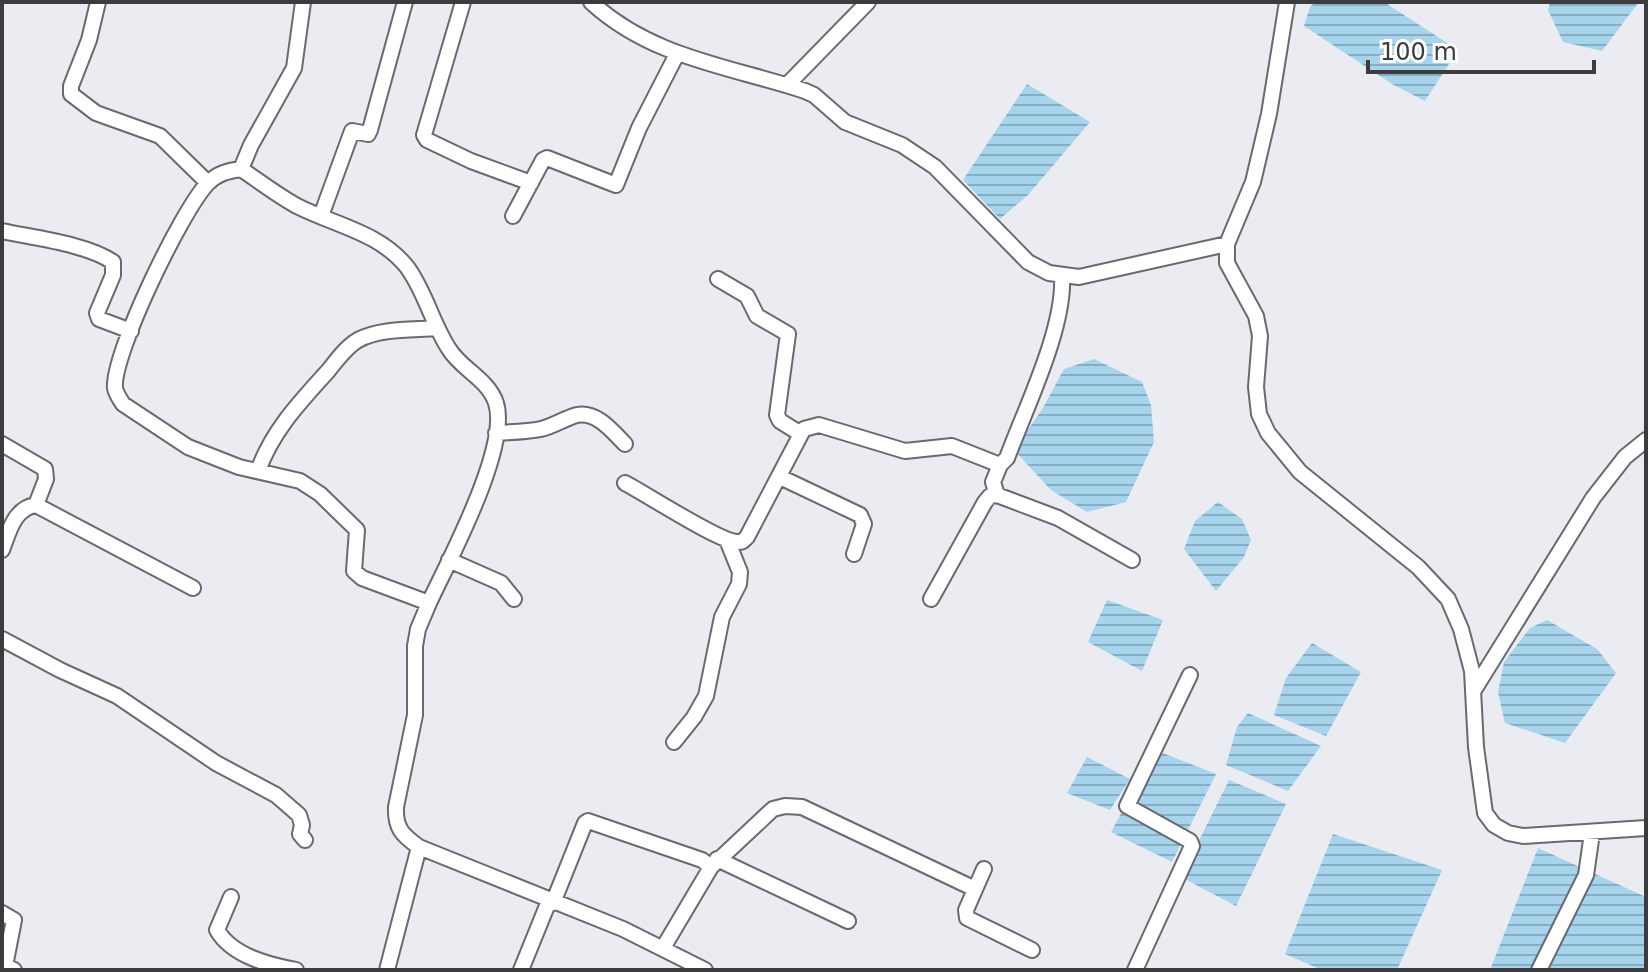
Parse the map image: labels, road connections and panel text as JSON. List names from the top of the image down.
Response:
{
  "scale_bar": "100 m"
}
